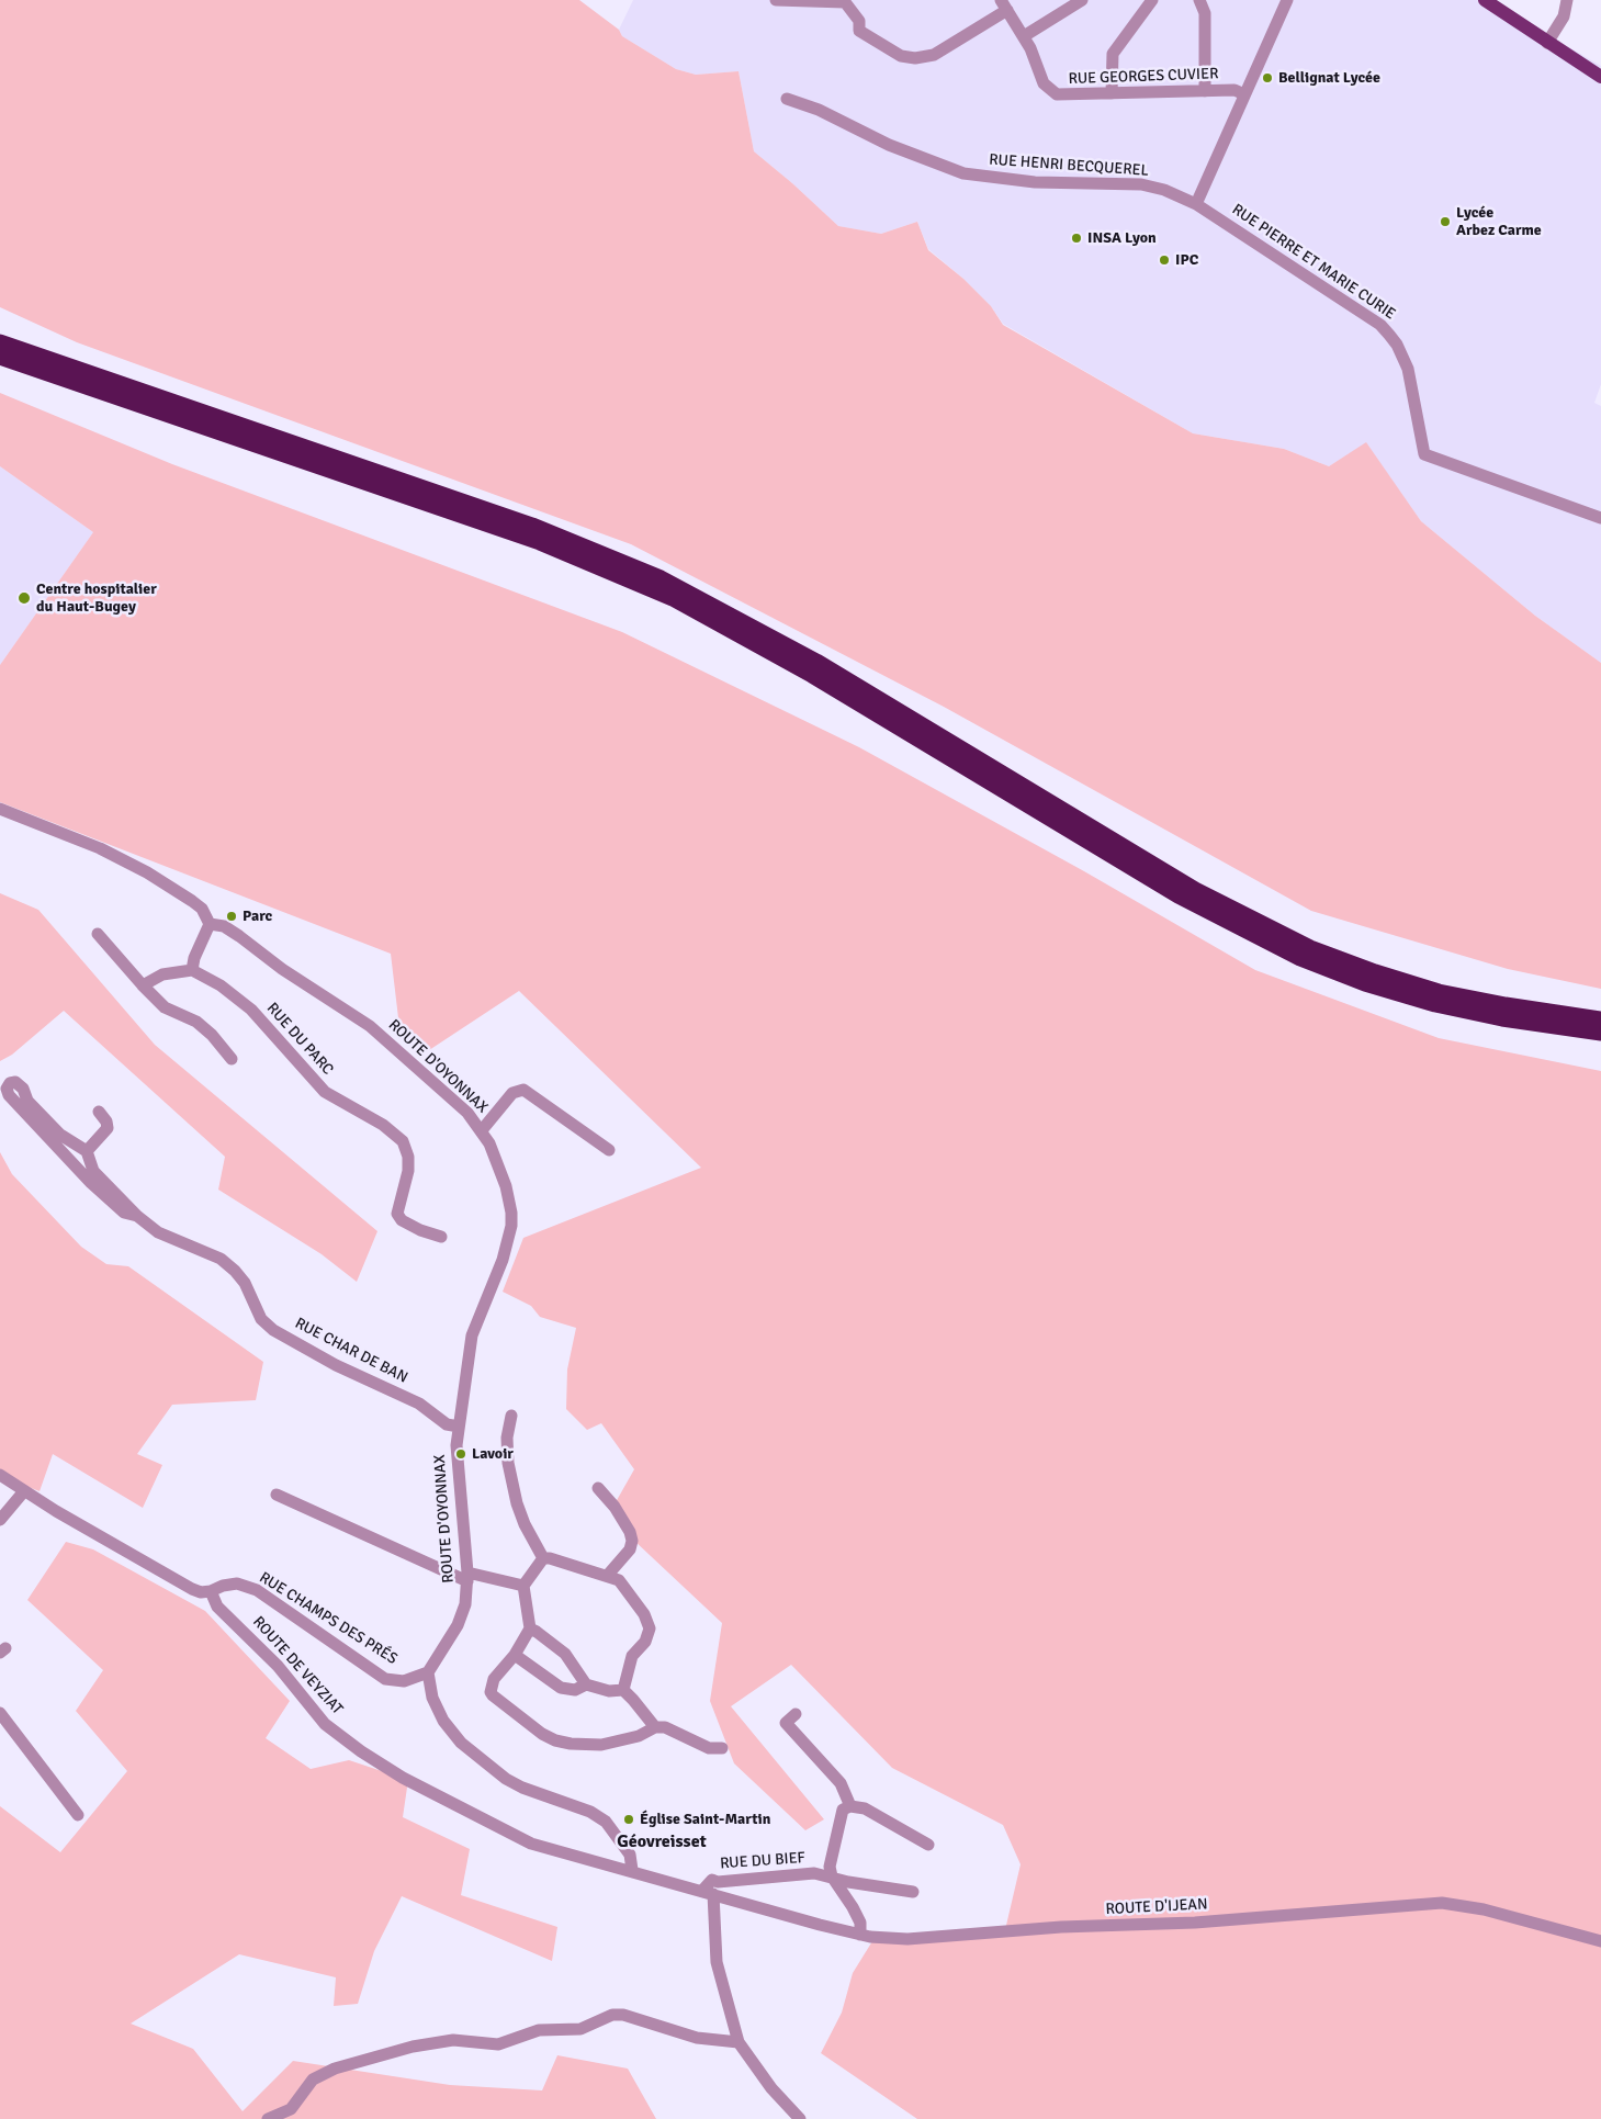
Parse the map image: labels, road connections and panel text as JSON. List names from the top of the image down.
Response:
{
  "streets": {
    "street": [
      "RUE GEORGES CUVIER",
      "RUE HENRI BECQUEREL",
      "RUE PIERRE ET MARIE CURIE",
      "RUE DU PARC",
      "ROUTE D'OYONNAX",
      "RUE CHAR DE BAN",
      "RUE CHAMPS DES PRÉS",
      "ROUTE DE VEYZIAT",
      "RUE DU BIEF",
      "ROUTE D'IJEAN"
    ]
  },
  "crossings": [
    ["RUE HENRI BECQUEREL", "RUE PIERRE ET MARIE CURIE"],
    ["ROUTE D'OYONNAX", "RUE CHAR DE BAN"],
    ["ROUTE D'OYONNAX", "RUE CHAMPS DES PRÉS"],
    ["RUE CHAMPS DES PRÉS", "ROUTE DE VEYZIAT"],
    ["ROUTE DE VEYZIAT", "RUE DU BIEF"],
    ["ROUTE DE VEYZIAT", "ROUTE D'IJEAN"],
    ["RUE DU BIEF", "ROUTE D'IJEAN"]
  ],
  "districts": ["Géovreisset"],
  "places": [
    "Bellignat Lycée",
    "Lycée Arbez Carme",
    "INSA Lyon",
    "IPC",
    "Centre hospitalier du Haut-Bugey",
    "Parc",
    "Lavoir",
    "Église Saint-Martin"
  ]
}
